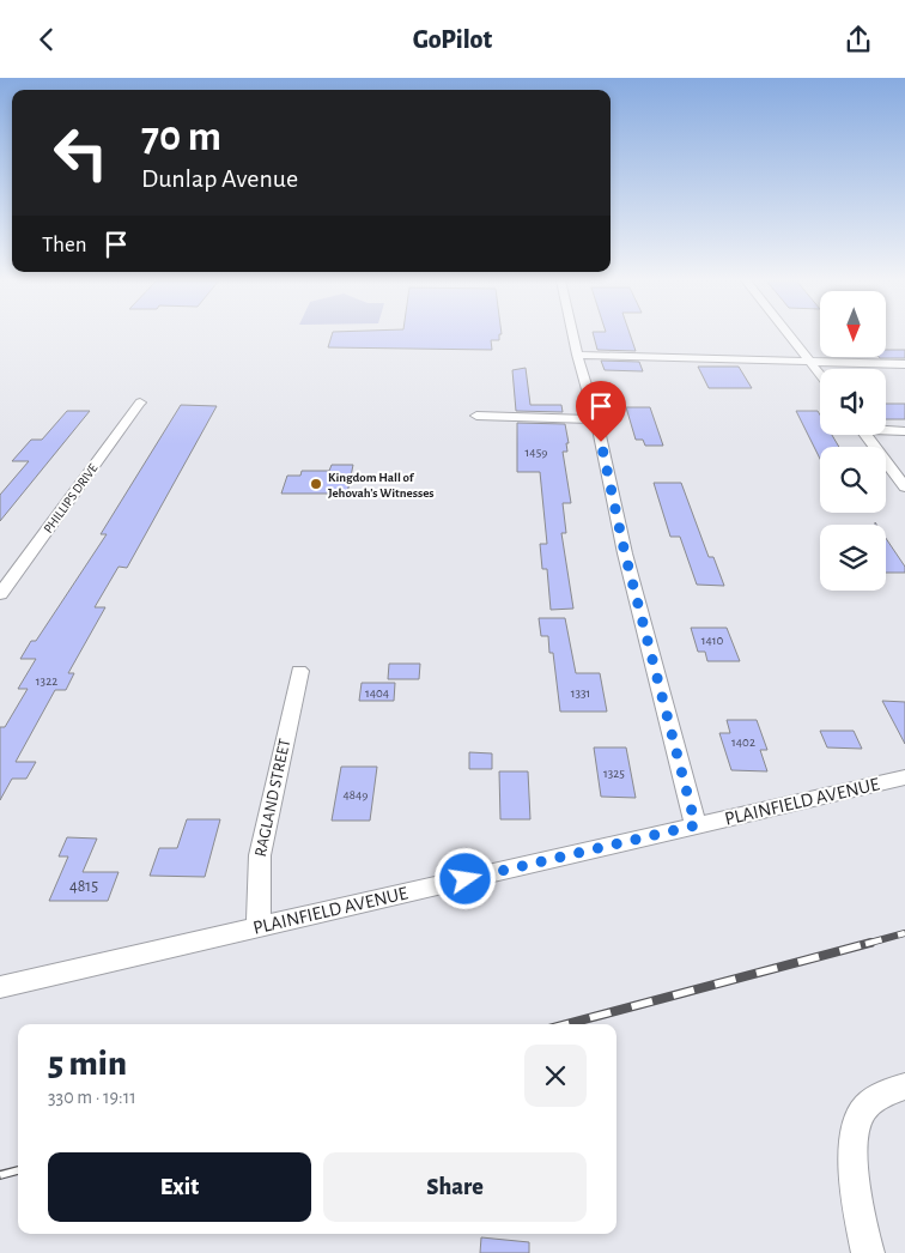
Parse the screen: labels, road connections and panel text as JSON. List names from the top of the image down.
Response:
{
  "streets": {
    "street": ["PHILLIPS DRIVE", "RAGLAND STREET", "PLAINFIELD AVENUE"]
  },
  "crossings": [
    ["RAGLAND STREET", "PLAINFIELD AVENUE"]
  ],
  "places": ["Kingdom Hall of Jehovah's Witnesses"],
  "house_numbers": [
    "1459",
    "1410",
    "1322",
    "1404",
    "1331",
    "1402",
    "1325",
    "4849",
    "4815"
  ],
  "north": "bottom",
  "page": {
    "header": "GoPilot",
    "turn": ["70 m", "Dunlap Avenue"],
    "then": "Then",
    "heading": ["5 min", "330 m · 19:11"],
    "buttons": ["Exit", "Share"]
  }
}
